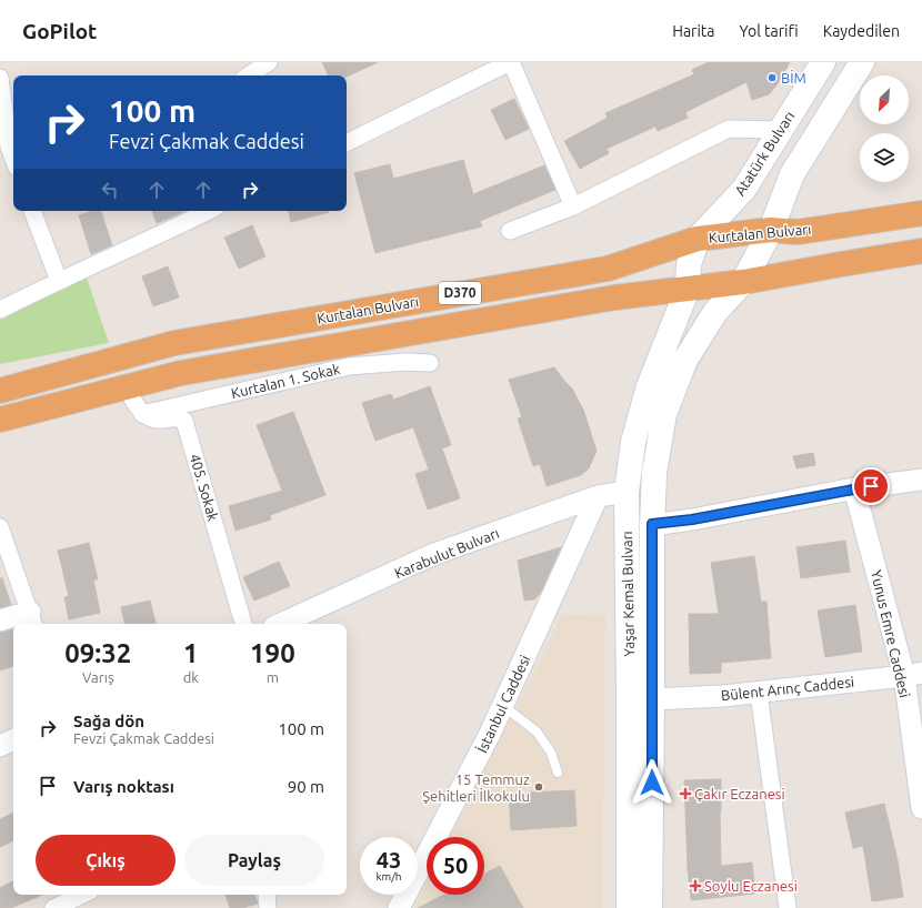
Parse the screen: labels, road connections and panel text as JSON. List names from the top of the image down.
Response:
{
  "streets": {
    "highway": ["Kurtalan Bulvarı", "D370"],
    "main road": ["Atatürk Bulvarı", "Yaşar Kemal Bulvarı"],
    "street": [
      "Kurtalan 1. Sokak",
      "405. Sokak",
      "Karabulut Bulvarı",
      "Yunus Emre Caddesi",
      "Bülent Arınç Caddesi",
      "İstanbul Caddesi"
    ]
  },
  "crossings": [
    ["Atatürk Bulvarı", "Kurtalan Bulvarı"],
    ["Atatürk Bulvarı", "Yaşar Kemal Bulvarı"],
    ["Kurtalan Bulvarı", "Yaşar Kemal Bulvarı"],
    ["Kurtalan 1. Sokak", "405. Sokak"],
    ["Karabulut Bulvarı", "Yaşar Kemal Bulvarı"],
    ["Karabulut Bulvarı", "İstanbul Caddesi"],
    ["Yaşar Kemal Bulvarı", "Bülent Arınç Caddesi"],
    ["Yunus Emre Caddesi", "Bülent Arınç Caddesi"]
  ],
  "places": {
    "other": ["BİM", "15 Temmuz Şehitleri İlkokulu"],
    "health": ["Çakır Eczanesi", "Soylu Eczanesi"]
  },
  "north": "bottom left",
  "page": {
    "header": "GoPilot",
    "nav": ["Harita", "Yol tarifi", "Kaydedilen"],
    "turn": ["100 m", "Fevzi Çakmak Caddesi"],
    "eta": [
      "09:32",
      "Varış",
      "1",
      "dk",
      "190",
      "m"
    ],
    "list": [
      {
        "name": "Sağa dön",
        "note": "Fevzi Çakmak Caddesi",
        "value": "100 m"
      },
      {
        "name": "Varış noktası",
        "value": "90 m"
      }
    ],
    "buttons": ["Çıkış", "Paylaş"],
    "speed": "43 km/h",
    "limit": "50"
  }
}
